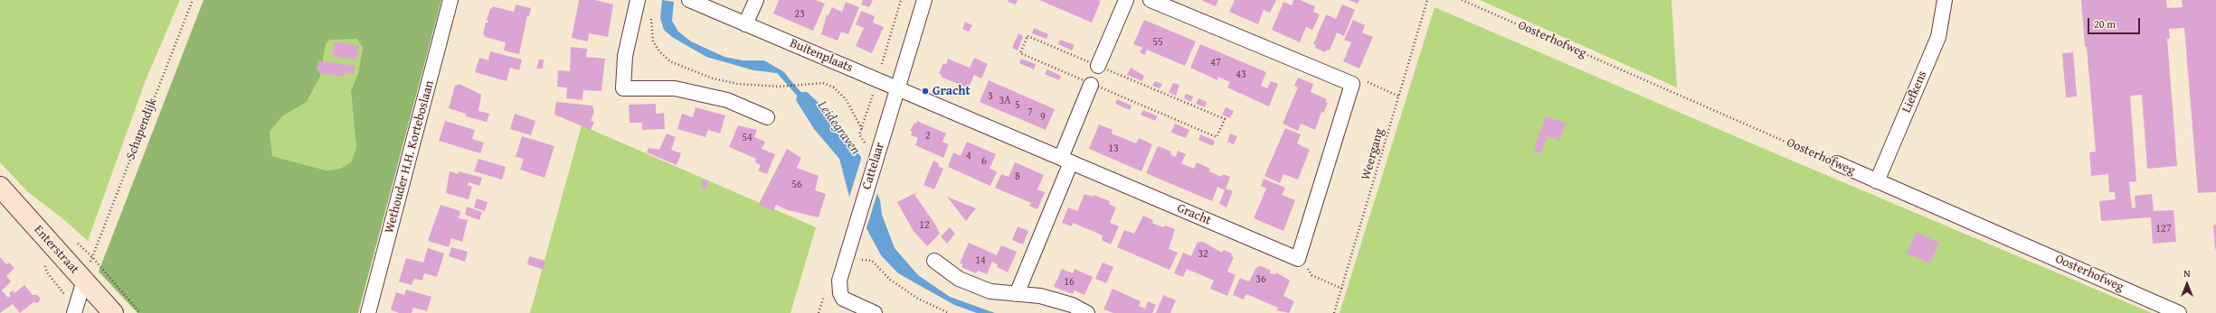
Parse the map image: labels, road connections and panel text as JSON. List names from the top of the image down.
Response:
{
  "streets": {
    "main road": ["Enterstraat"],
    "street": [
      "Oosterhofweg",
      "Buitenplaats",
      "Liefkens",
      "Wethouder H.H. Korteboslaan",
      "Cattelaar",
      "Gracht"
    ],
    "path": ["Schapendijk", "Weergang"]
  },
  "crossings": [
    ["Oosterhofweg", "Liefkens"],
    ["Buitenplaats", "Cattelaar"],
    ["Buitenplaats", "Gracht"],
    ["Schapendijk", "Enterstraat"],
    ["Cattelaar", "Gracht"]
  ],
  "water": ["Leidegraven"],
  "places": ["Gracht"],
  "house_numbers": [
    "23",
    "55",
    "47",
    "43",
    "3",
    "3A",
    "5",
    "7",
    "9",
    "2",
    "54",
    "13",
    "4",
    "6",
    "8",
    "56",
    "12",
    "127",
    "32",
    "14",
    "36",
    "16"
  ],
  "scale_bar": "20 m",
  "north": "top"
}
